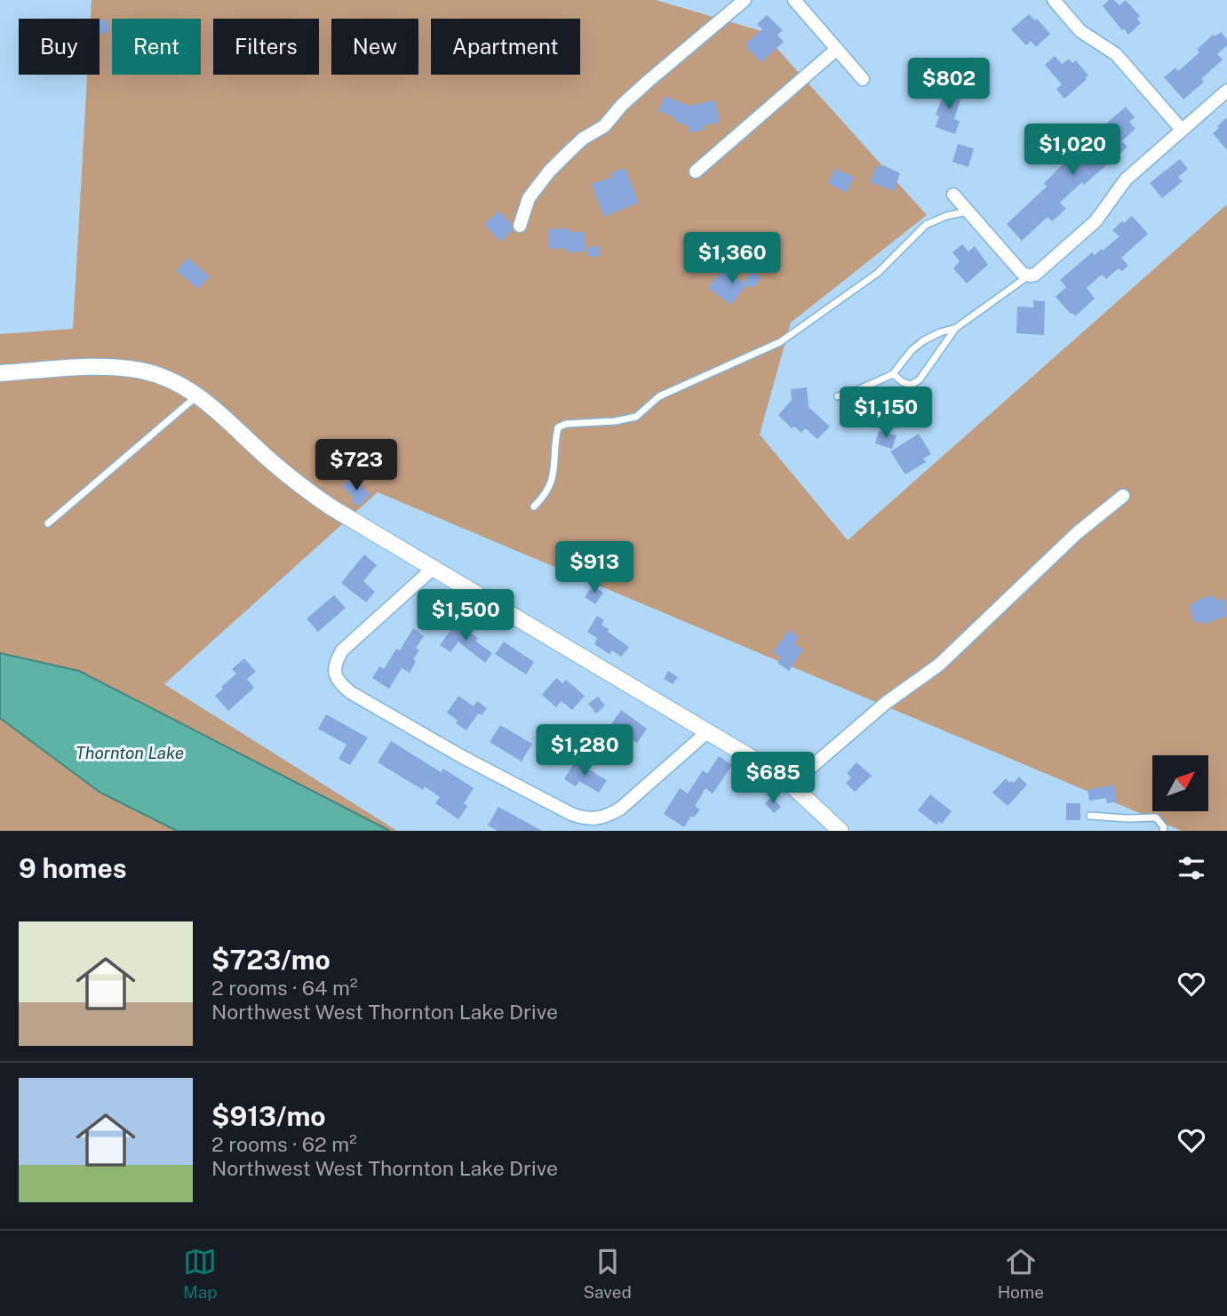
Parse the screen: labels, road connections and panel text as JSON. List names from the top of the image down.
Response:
{
  "water": ["Thornton Lake"],
  "north": "top right",
  "page": {
    "chip": [
      "Buy",
      "Rent",
      "Filters",
      "New",
      "Apartment"
    ],
    "price": [
      "$802",
      "$1,020",
      "$1,360",
      "$1,150",
      "$723",
      "$913",
      "$1,500",
      "$1,280",
      "$685"
    ],
    "heading": "9 homes",
    "list": [
      {
        "name": "$723/mo",
        "note": "2 rooms · 64 m² · Northwest West Thornton Lake Drive"
      },
      {
        "name": "$913/mo",
        "note": "2 rooms · 62 m² · Northwest West Thornton Lake Drive"
      }
    ],
    "tabs": ["Map", "Saved", "Home"]
  }
}
